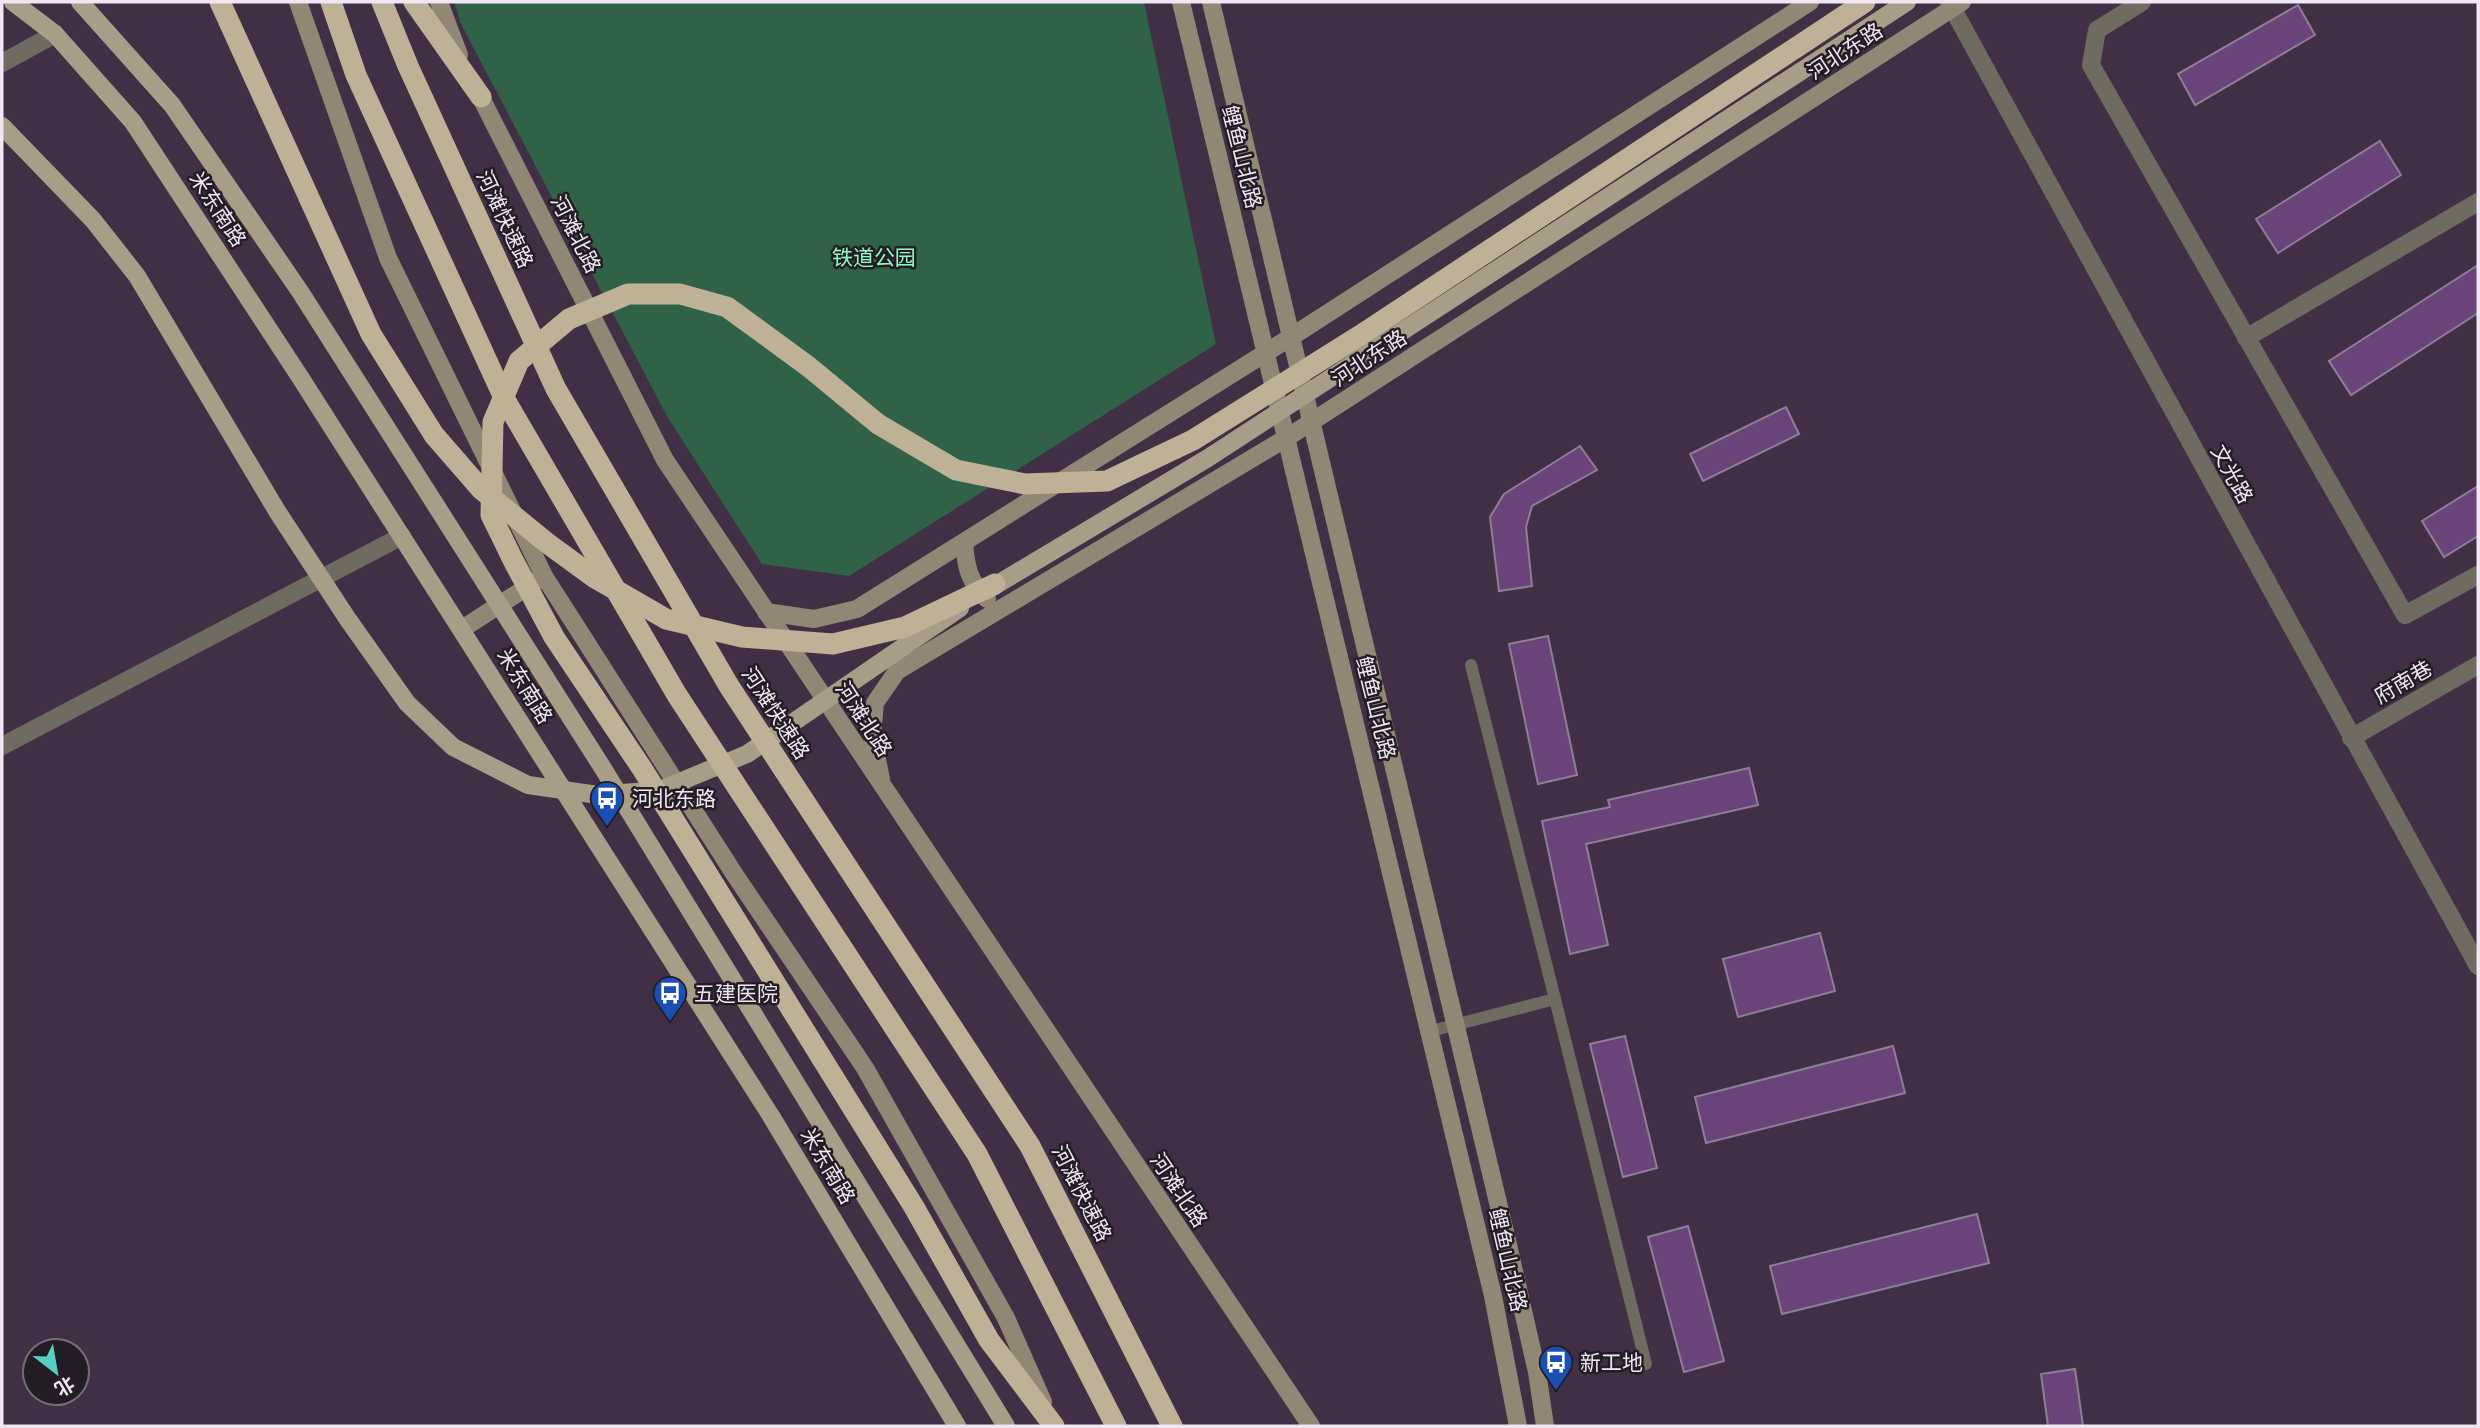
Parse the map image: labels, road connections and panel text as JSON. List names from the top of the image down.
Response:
{
  "streets": {
    "highway": ["河滩快速路"],
    "main road": [
      "河北东路",
      "鲤鱼山北路",
      "米东南路",
      "河滩北路"
    ],
    "street": ["文光路", "府南巷"]
  },
  "crossings": [
    ["河北东路", "鲤鱼山北路"],
    ["河北东路", "河滩北路"],
    ["河北东路", "文光路"],
    ["文光路", "府南巷"]
  ],
  "parks": ["铁道公园"],
  "places": {
    "bus stop": ["河北东路", "五建医院", "新工地"]
  },
  "north": "bottom right"
}
